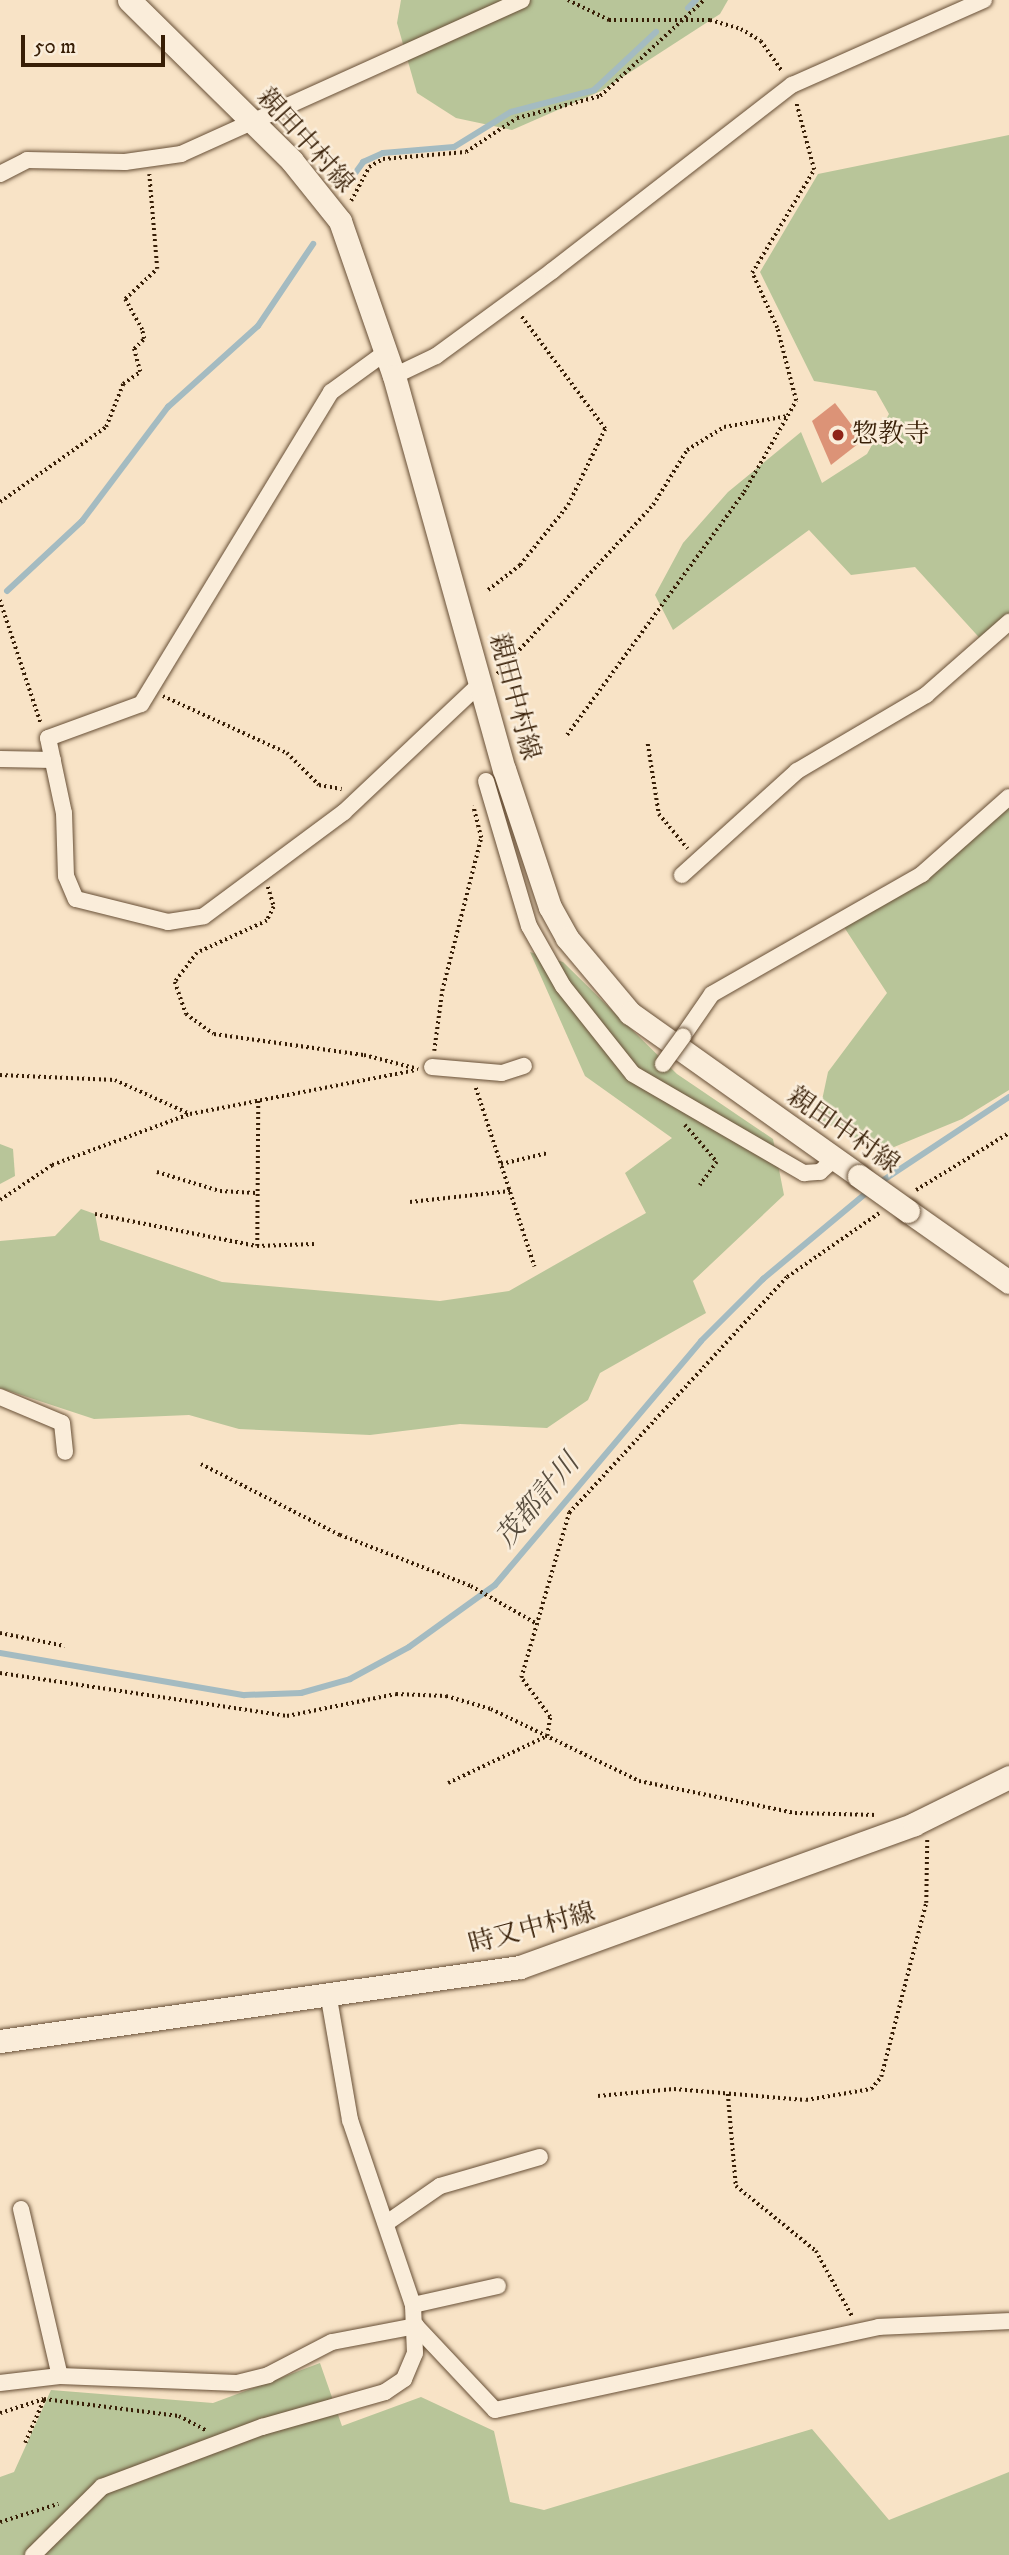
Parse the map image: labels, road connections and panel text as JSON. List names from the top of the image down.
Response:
{
  "streets": {
    "main road": ["親田中村線", "時又中村線"]
  },
  "water": ["茂都計川"],
  "places": ["惣教寺"],
  "scale_bar": "50 m"
}
